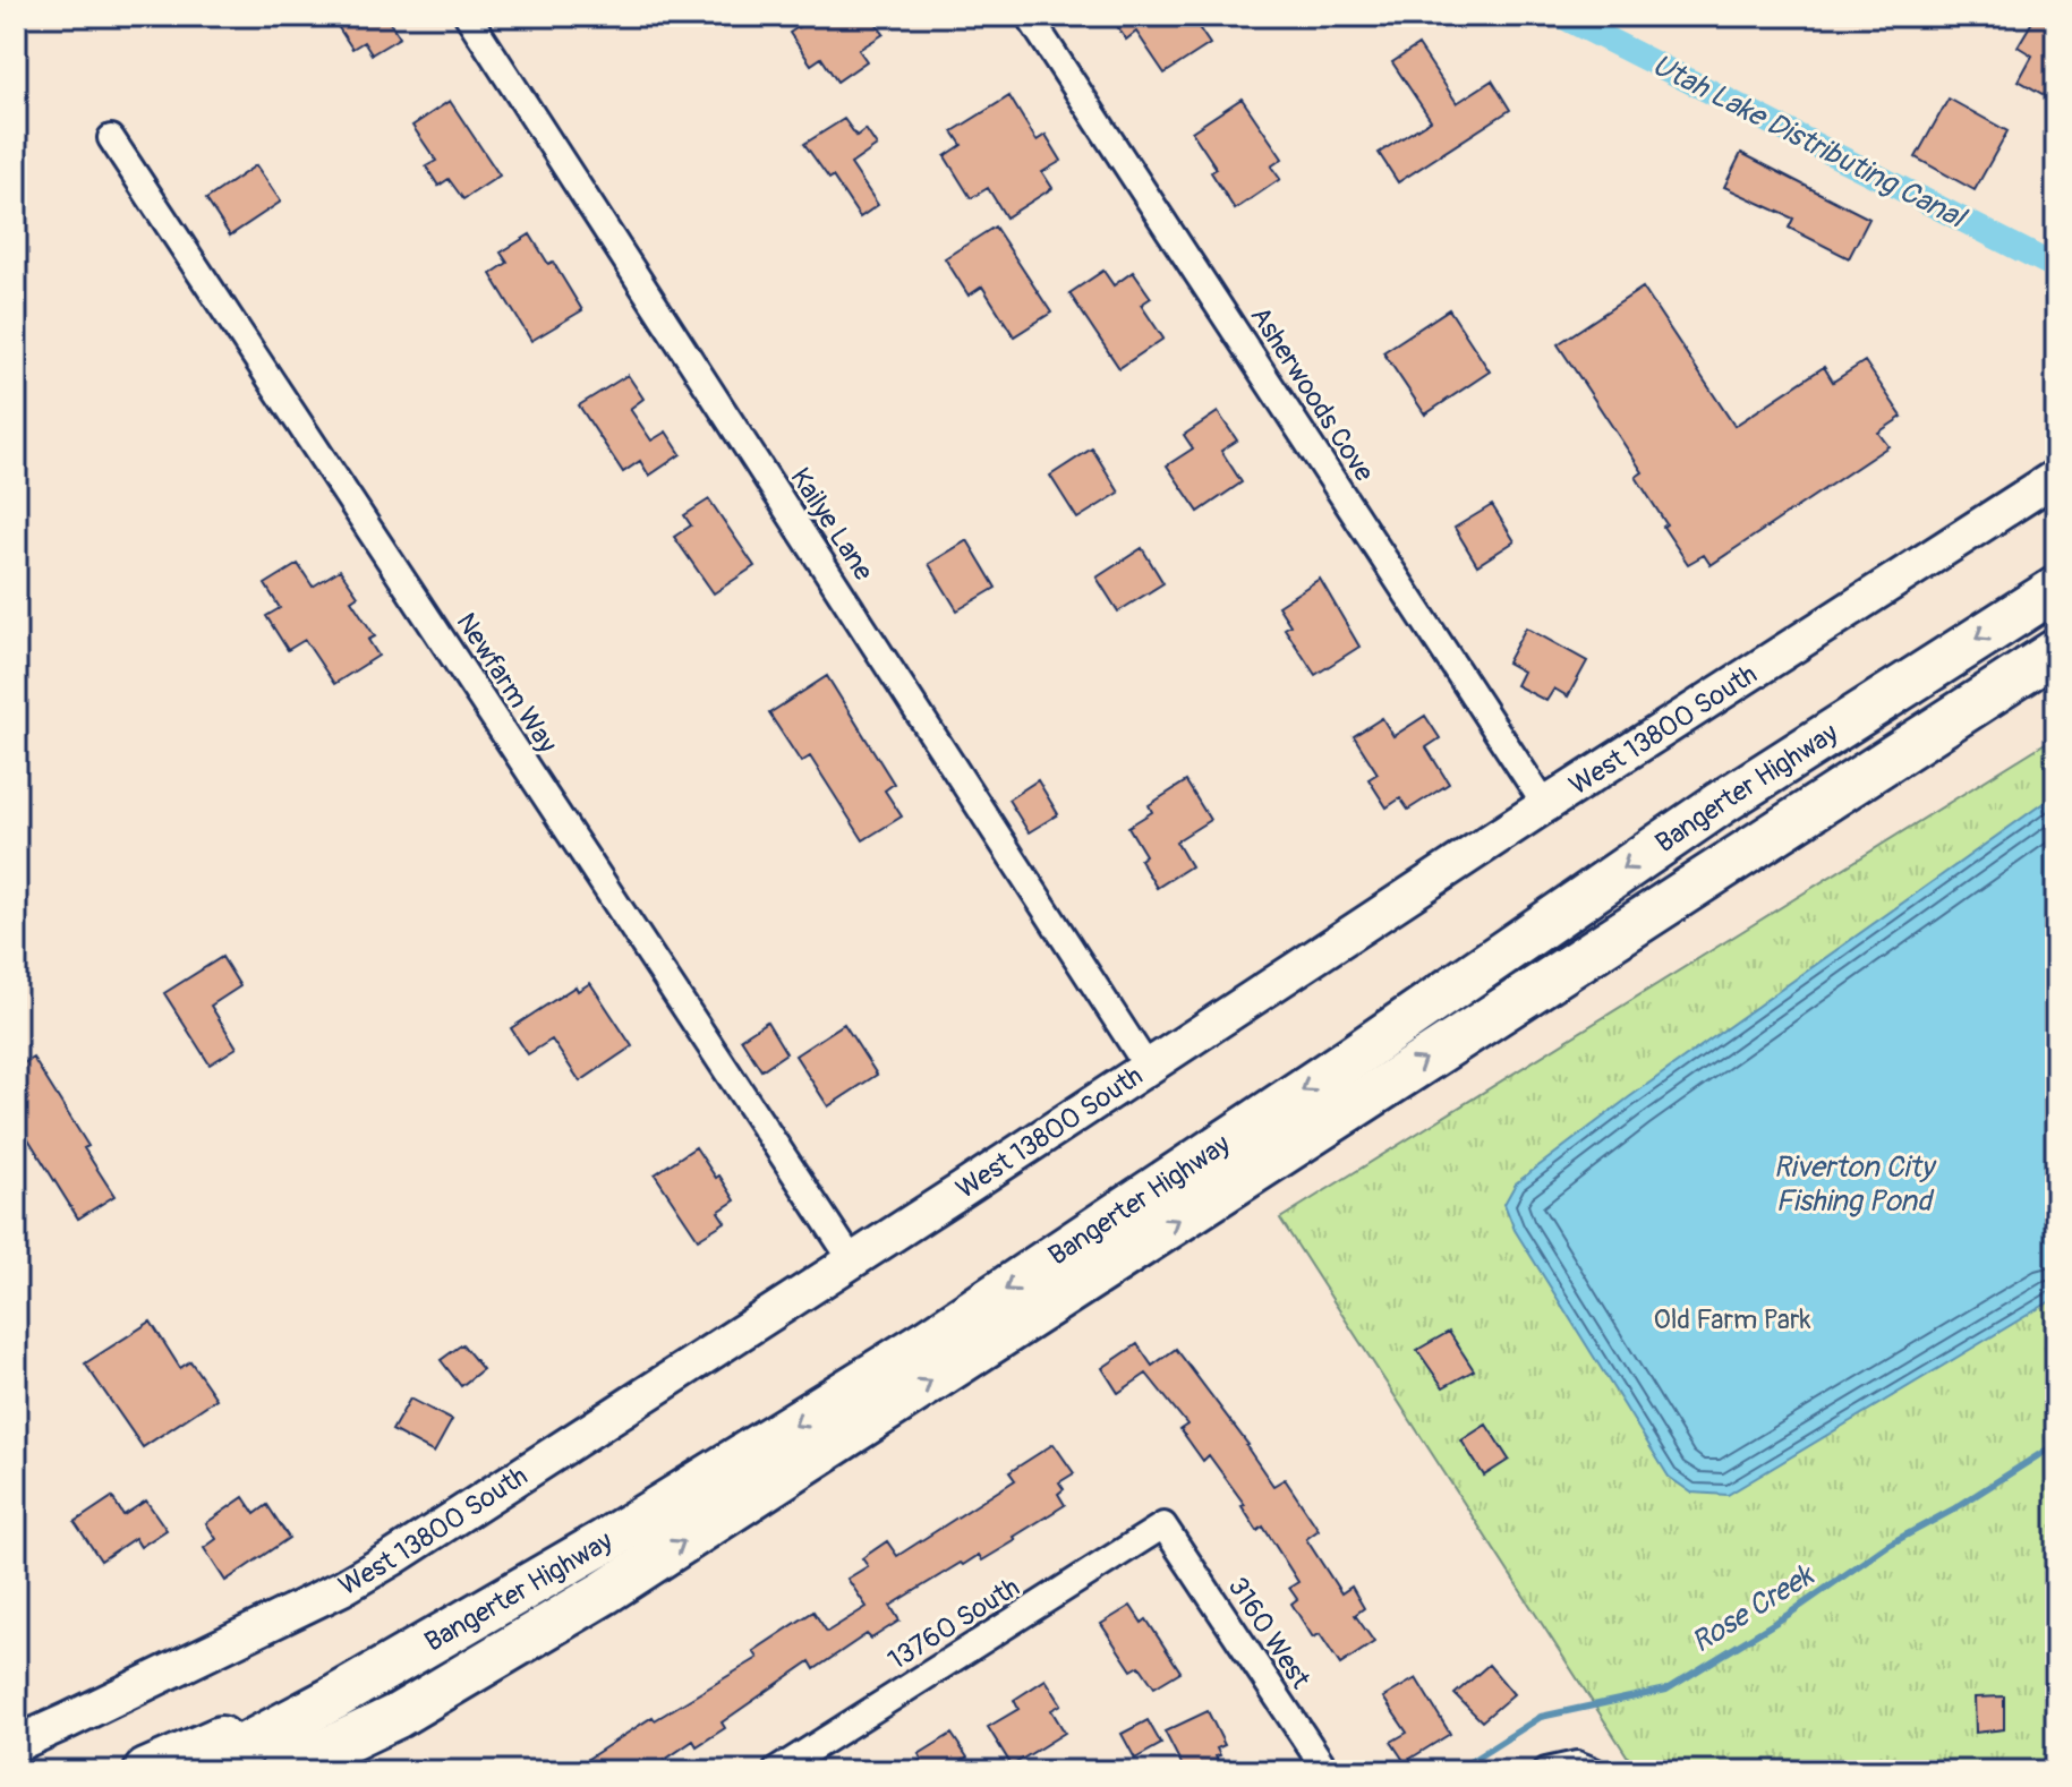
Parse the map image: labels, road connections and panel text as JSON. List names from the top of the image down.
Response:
{
  "streets": {
    "highway": ["Bangerter Highway"],
    "street": [
      "Asherwoods Cove",
      "Kailye Lane",
      "Newfarm Way",
      "West 13800 South",
      "13760 South",
      "3160 West"
    ]
  },
  "crossings": [
    ["Asherwoods Cove", "West 13800 South"],
    ["Kailye Lane", "West 13800 South"],
    ["Newfarm Way", "West 13800 South"],
    ["13760 South", "3160 West"]
  ],
  "water": ["Utah Lake Distributing Canal", "Riverton City Fishing Pond", "Rose Creek"],
  "parks": ["Old Farm Park"]
}
